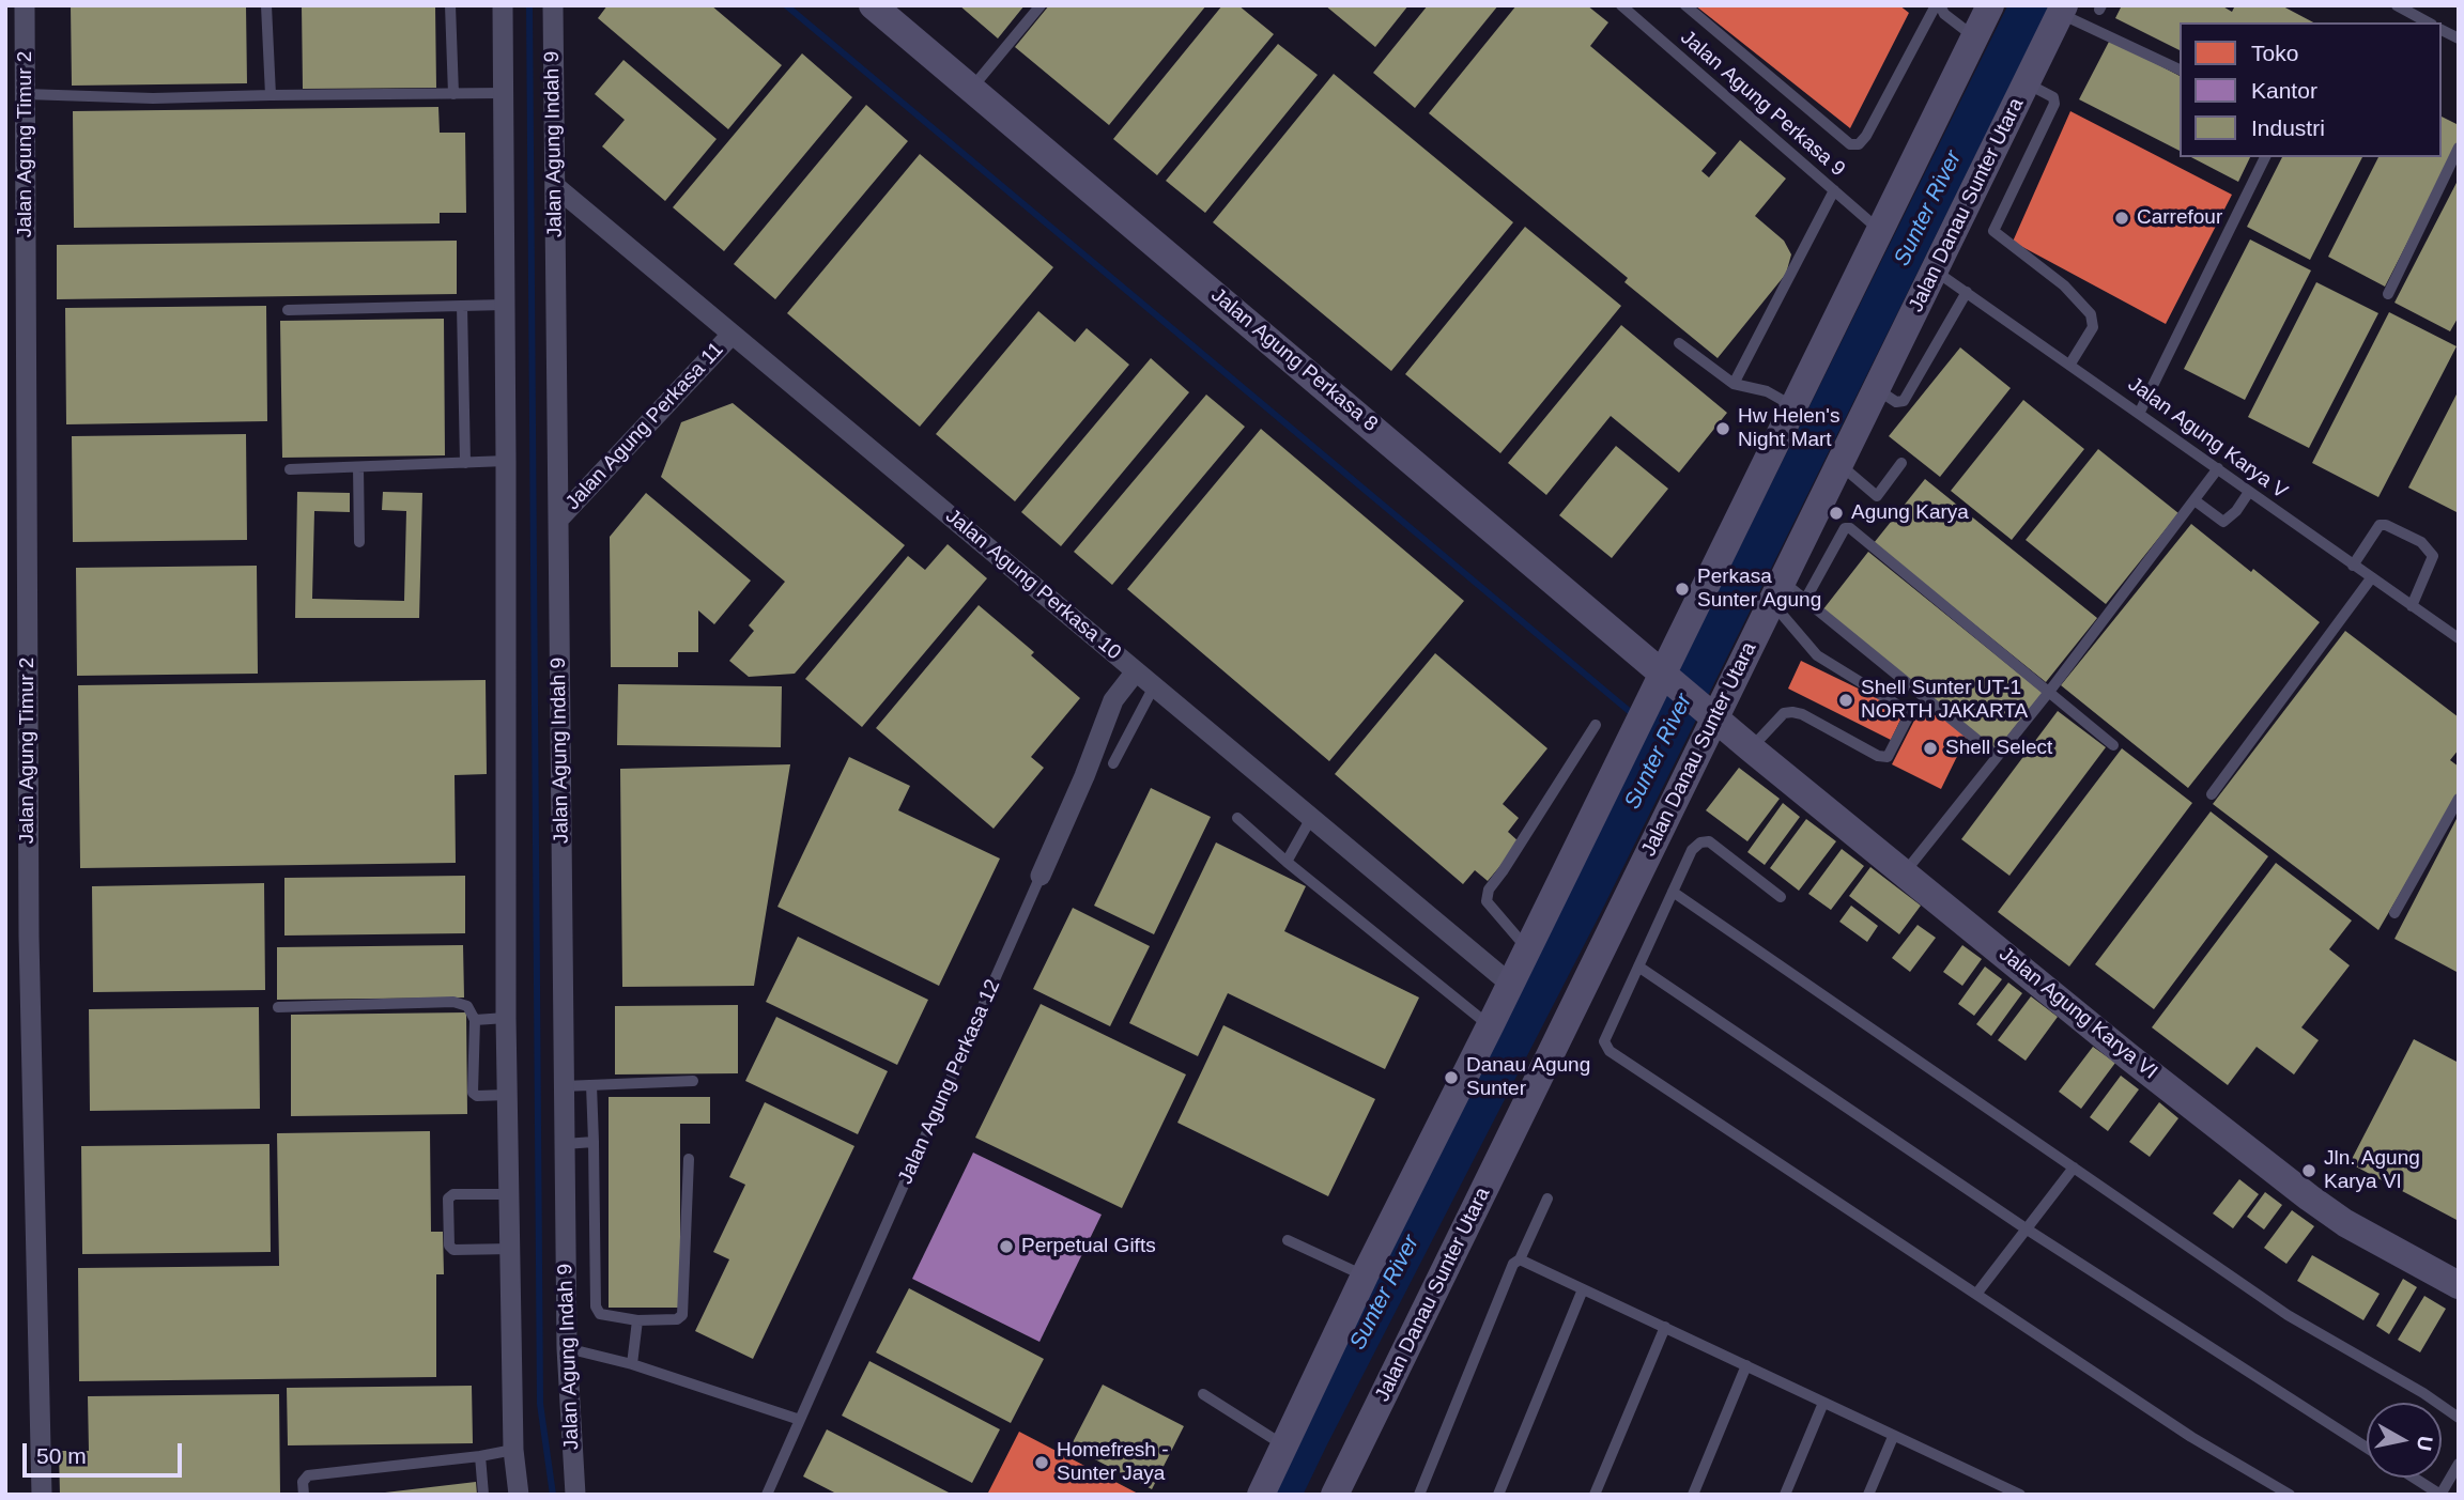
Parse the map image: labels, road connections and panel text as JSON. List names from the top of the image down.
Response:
{
  "streets": {
    "main road": ["Jalan Danau Sunter Utara", "Jalan Agung Perkasa 8", "Jalan Agung Karya VI"],
    "street": [
      "Jalan Agung Timur 2",
      "Jalan Agung Indah 9",
      "Jalan Agung Perkasa 11",
      "Jalan Agung Perkasa 10",
      "Jalan Agung Perkasa 12"
    ],
    "lane": ["Jalan Agung Perkasa 9", "Jalan Agung Karya V"]
  },
  "crossings": [
    ["Jalan Agung Indah 9", "Jalan Agung Perkasa 11"],
    ["Jalan Agung Indah 9", "Jalan Agung Perkasa 10"],
    ["Jalan Danau Sunter Utara", "Jalan Agung Perkasa 8"],
    ["Jalan Danau Sunter Utara", "Jalan Agung Karya V"],
    ["Jalan Danau Sunter Utara", "Jalan Agung Karya VI"],
    ["Jalan Agung Perkasa 8", "Jalan Agung Karya VI"],
    ["Jalan Agung Perkasa 11", "Jalan Agung Perkasa 10"],
    ["Jalan Agung Perkasa 10", "Jalan Agung Perkasa 12"]
  ],
  "water": ["Sunter River"],
  "places": [
    "Carrefour",
    "Hw Helen's Night Mart",
    "Agung Karya",
    "Perkasa Sunter Agung",
    "Shell Sunter UT-1 NORTH JAKARTA",
    "Shell Select",
    "Danau Agung Sunter",
    "Jln. Agung Karya VI",
    "Perpetual Gifts",
    "Homefresh - Sunter Jaya"
  ],
  "legend": ["Toko", "Kantor", "Industri"],
  "scale_bar": "50 m",
  "north": "right"
}
